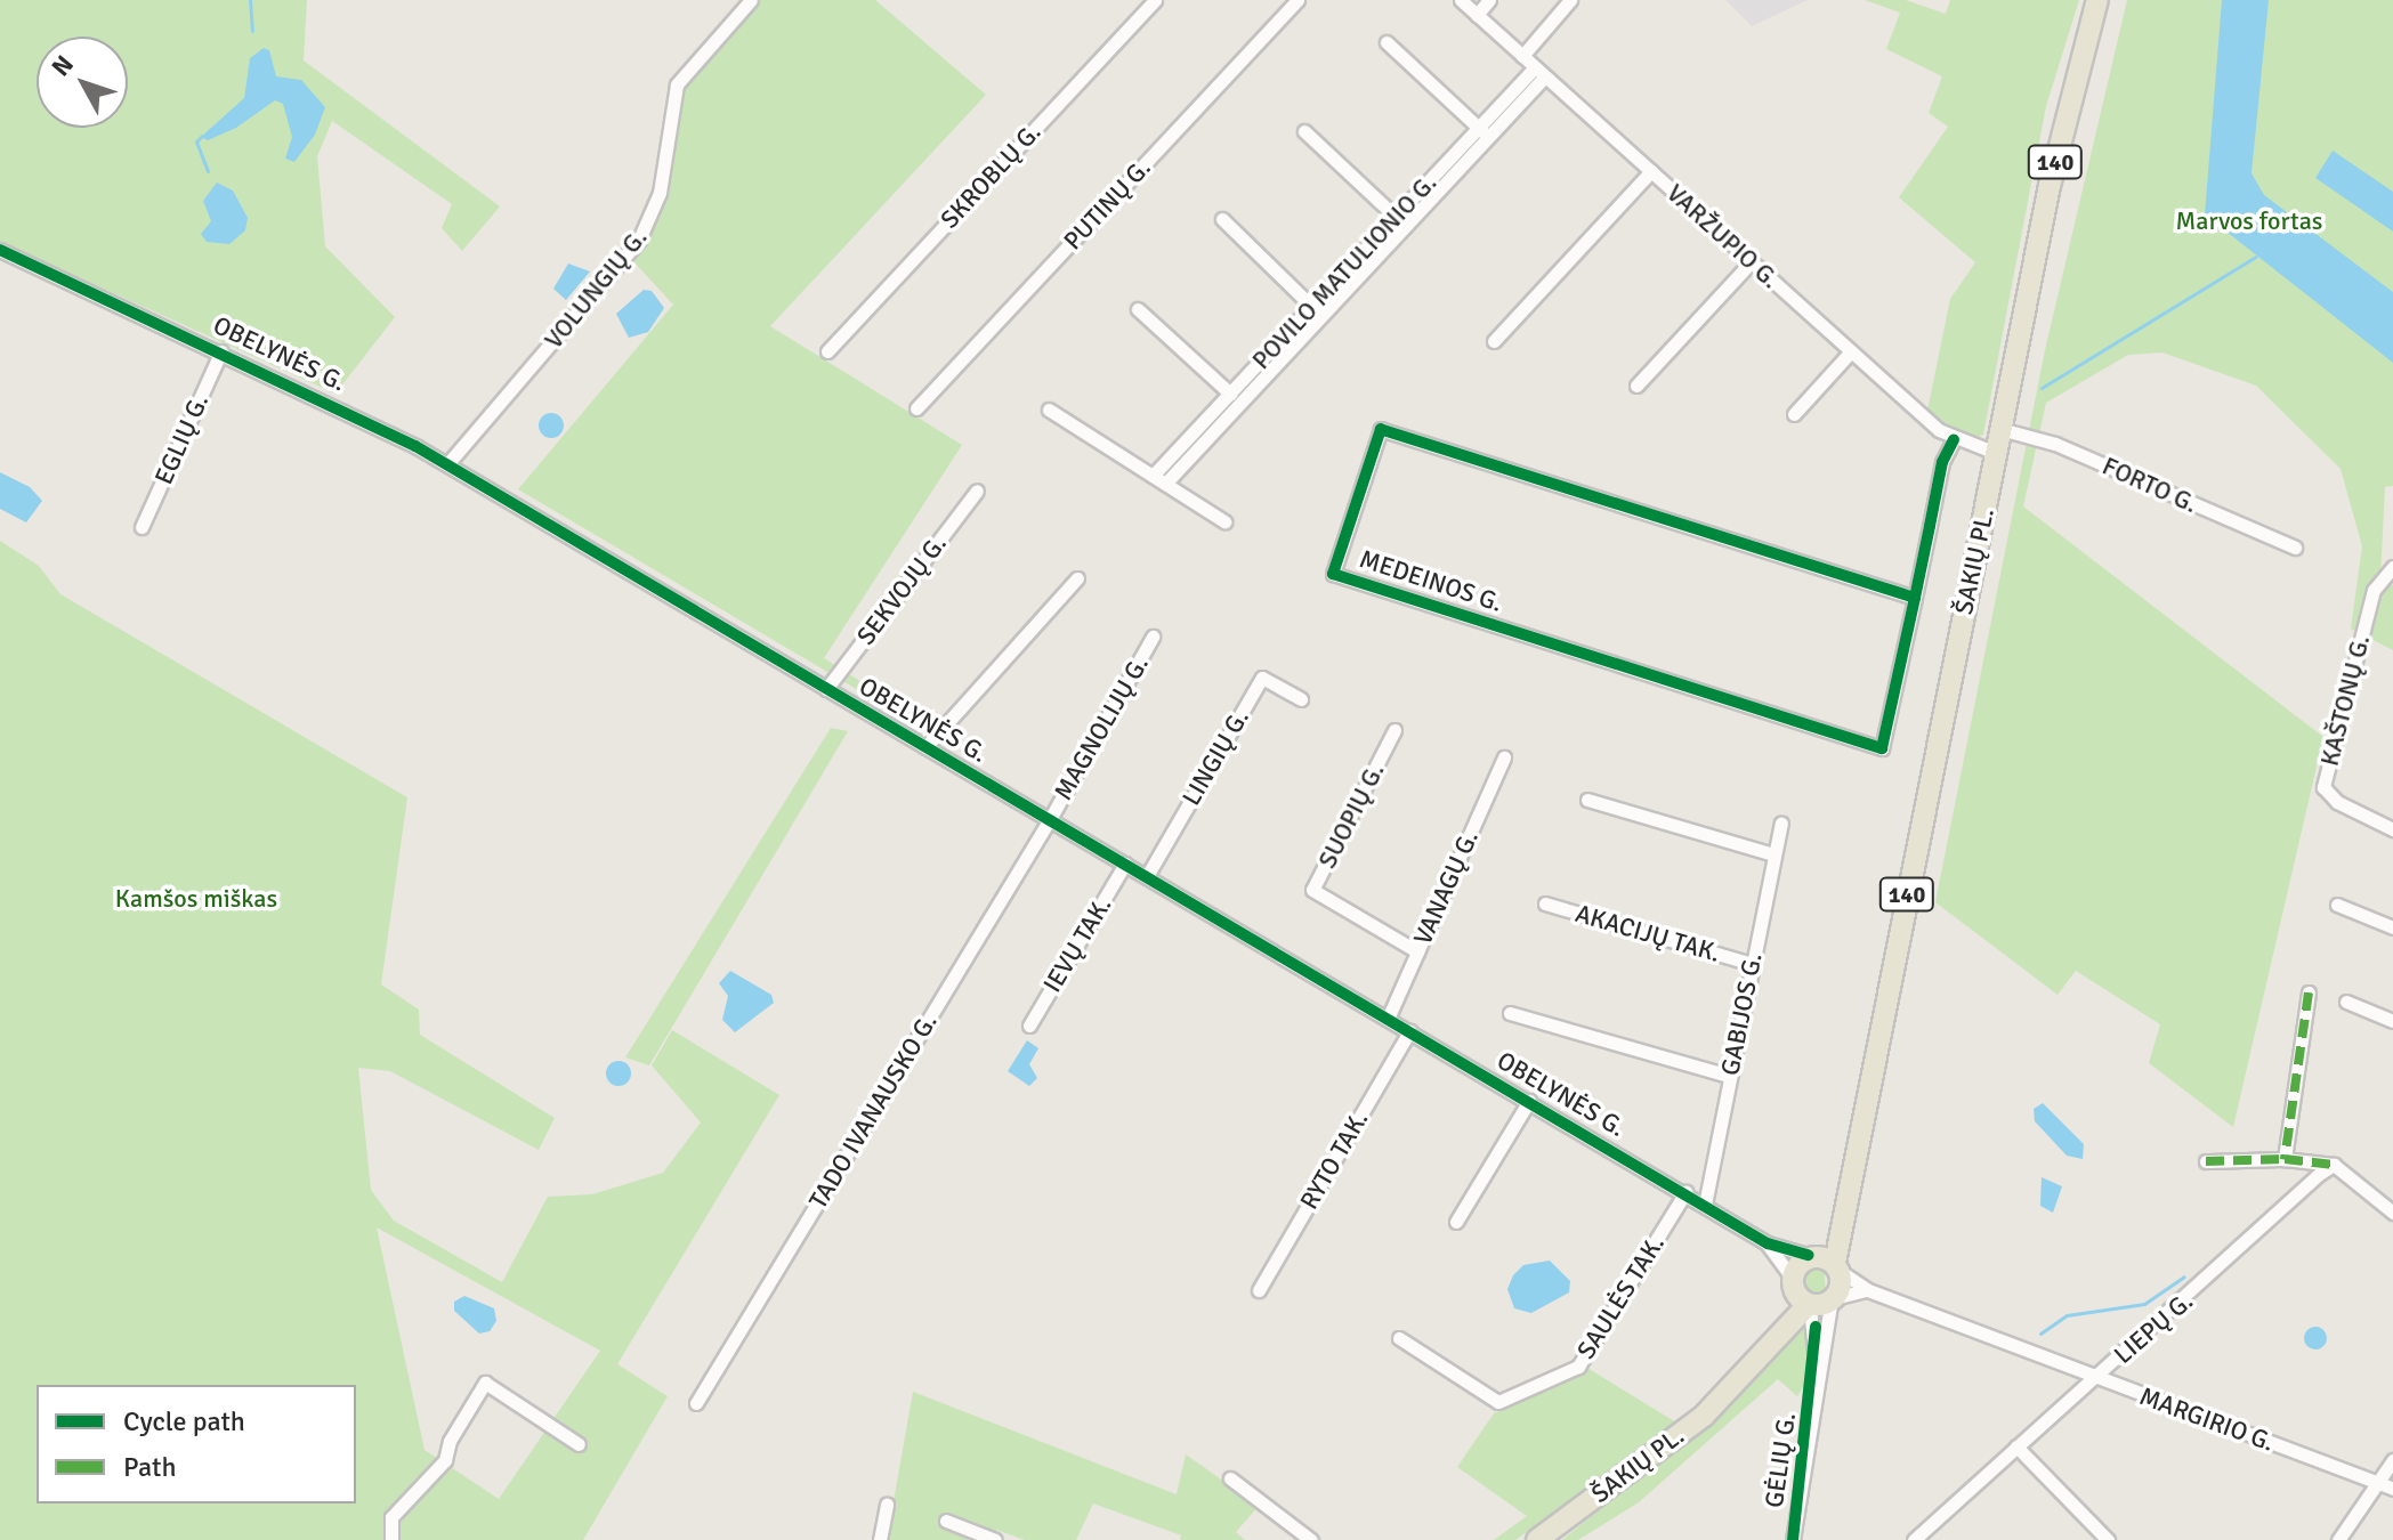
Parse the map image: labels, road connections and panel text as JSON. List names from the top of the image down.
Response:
{
  "streets": {
    "main road": ["140", "ŠAKIŲ PL."],
    "street": [
      "SKROBLŲ G.",
      "PUTINŲ G.",
      "VARŽUPIO G.",
      "POVILO MATULIONIO G.",
      "VOLUNGIŲ G.",
      "OBELYNĖS G.",
      "EGLIŲ G.",
      "FORTO G.",
      "MEDEINOS G.",
      "SEKVOJŲ G.",
      "KAŠTONŲ G.",
      "MAGNOLIJŲ G.",
      "LINGIŲ G.",
      "SUOPIŲ G.",
      "VANAGŲ G.",
      "AKACIJŲ TAK.",
      "IEVŲ TAK.",
      "GABIJOS G.",
      "TADO IVANAUSKO G.",
      "RYTO TAK.",
      "SAULĖS TAK.",
      "LIEPŲ G.",
      "MARGIRIO G.",
      "GĖLIŲ G."
    ]
  },
  "crossings": [
    ["140", "OBELYNĖS G."],
    ["140", "ŠAKIŲ PL."],
    ["140", "MARGIRIO G."],
    ["140", "GĖLIŲ G."],
    ["VARŽUPIO G.", "POVILO MATULIONIO G."],
    ["VARŽUPIO G.", "ŠAKIŲ PL."],
    ["VOLUNGIŲ G.", "OBELYNĖS G."],
    ["OBELYNĖS G.", "EGLIŲ G."],
    ["OBELYNĖS G.", "ŠAKIŲ PL."],
    ["OBELYNĖS G.", "SEKVOJŲ G."],
    ["OBELYNĖS G.", "MAGNOLIJŲ G."],
    ["OBELYNĖS G.", "LINGIŲ G."],
    ["OBELYNĖS G.", "VANAGŲ G."],
    ["OBELYNĖS G.", "IEVŲ TAK."],
    ["OBELYNĖS G.", "GABIJOS G."],
    ["OBELYNĖS G.", "TADO IVANAUSKO G."],
    ["OBELYNĖS G.", "RYTO TAK."],
    ["OBELYNĖS G.", "SAULĖS TAK."],
    ["OBELYNĖS G.", "GĖLIŲ G."],
    ["FORTO G.", "ŠAKIŲ PL."],
    ["ŠAKIŲ PL.", "MARGIRIO G."],
    ["ŠAKIŲ PL.", "GĖLIŲ G."],
    ["MAGNOLIJŲ G.", "TADO IVANAUSKO G."],
    ["SUOPIŲ G.", "VANAGŲ G."],
    ["AKACIJŲ TAK.", "GABIJOS G."],
    ["LIEPŲ G.", "MARGIRIO G."]
  ],
  "parks": ["Marvos fortas", "Kamšos miškas"],
  "legend": ["Cycle path", "Path"],
  "north": "top left"
}
